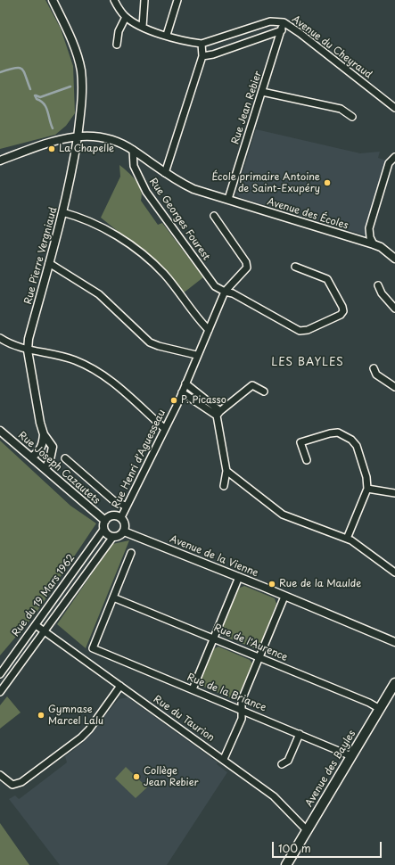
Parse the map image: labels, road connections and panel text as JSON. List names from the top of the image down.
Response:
{
  "streets": {
    "main road": ["Avenue des Bayles"],
    "street": [
      "Avenue du Cheyraud",
      "Rue Jean Rebier",
      "Avenue des Écoles",
      "Rue Georges Fourest",
      "Rue Pierre Vergniaud",
      "Rue Henri d'Aguesseau",
      "Rue Joseph Cazautets",
      "Avenue de la Vienne",
      "Rue du 19 Mars 1962",
      "Rue de l'Aurence",
      "Rue de la Briance",
      "Rue du Taurion"
    ]
  },
  "crossings": [
    ["Avenue du Cheyraud", "Rue Jean Rebier"],
    ["Rue Jean Rebier", "Avenue des Écoles"],
    ["Avenue des Écoles", "Rue Georges Fourest"],
    ["Avenue des Écoles", "Rue Pierre Vergniaud"],
    ["Rue Georges Fourest", "Rue Henri d'Aguesseau"],
    ["Rue Henri d'Aguesseau", "Rue Joseph Cazautets"],
    ["Rue Henri d'Aguesseau", "Avenue de la Vienne"],
    ["Rue Henri d'Aguesseau", "Rue du 19 Mars 1962"],
    ["Rue Joseph Cazautets", "Avenue de la Vienne"],
    ["Rue Joseph Cazautets", "Rue du 19 Mars 1962"],
    ["Avenue de la Vienne", "Rue du 19 Mars 1962"],
    ["Rue du 19 Mars 1962", "Rue du Taurion"],
    ["Rue de l'Aurence", "Rue de la Briance"],
    ["Rue de l'Aurence", "Avenue des Bayles"],
    ["Rue de la Briance", "Avenue des Bayles"],
    ["Rue du Taurion", "Avenue des Bayles"]
  ],
  "districts": ["LES BAYLES"],
  "places": [
    "La Chapelle",
    "École primaire Antoine de Saint-Exupéry",
    "P. Picasso",
    "Rue de la Maulde",
    "Gymnase Marcel Lalu",
    "Collège Jean Rebier"
  ],
  "scale_bar": "100 m"
}
